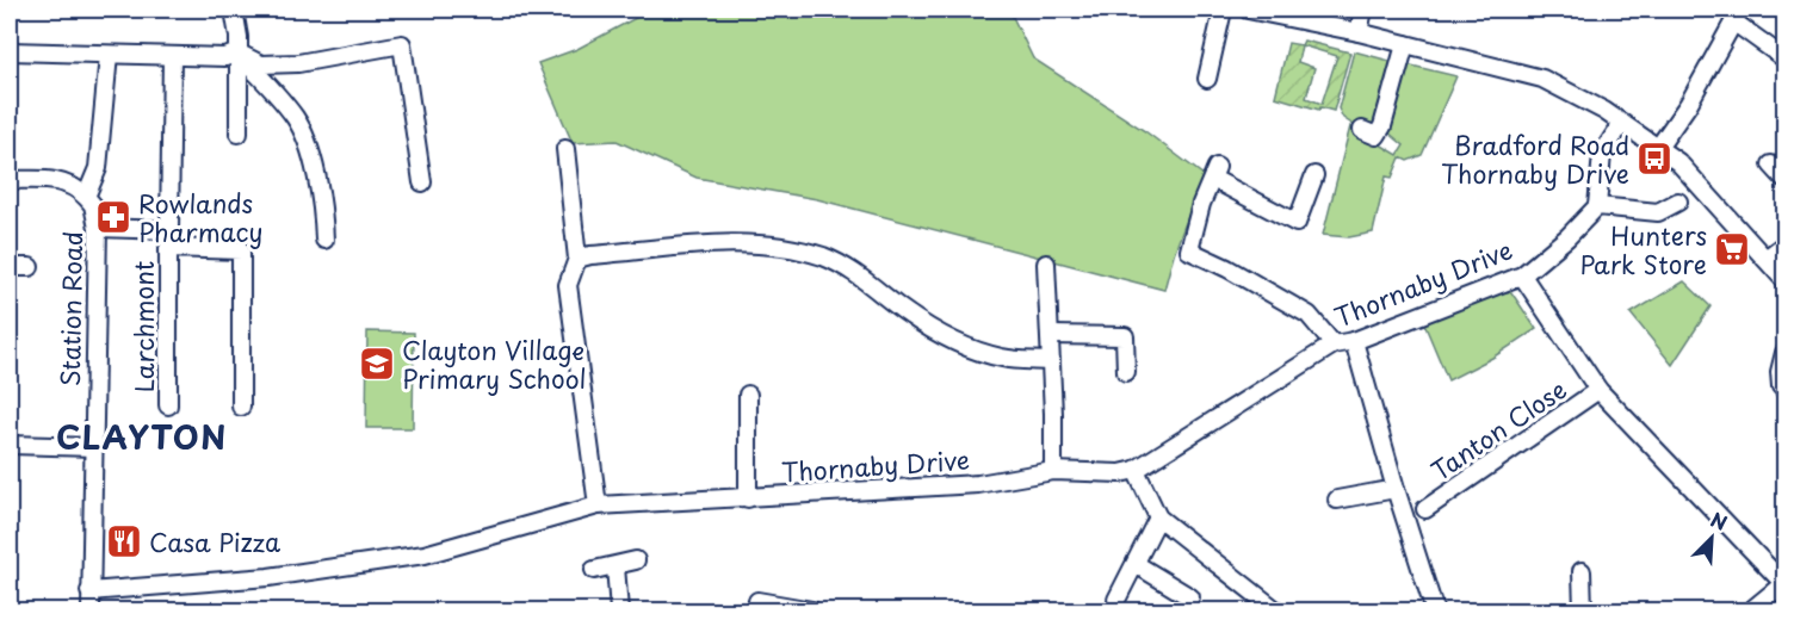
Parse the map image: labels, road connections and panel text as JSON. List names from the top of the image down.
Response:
{
  "streets": {
    "street": [
      "Thornaby Drive",
      "Station Road",
      "Larchmont",
      "Tanton Close"
    ]
  },
  "crossings": [
    ["Thornaby Drive", "Station Road"]
  ],
  "districts": ["CLAYTON"],
  "places": {
    "bus stop": ["Bradford Road Thornaby Drive"],
    "pharmacy": ["Rowlands Pharmacy"],
    "supermarket": ["Hunters Park Store"],
    "school or university": ["Clayton Village Primary School"],
    "restaurant": ["Casa Pizza"]
  },
  "north": "top right"
}
